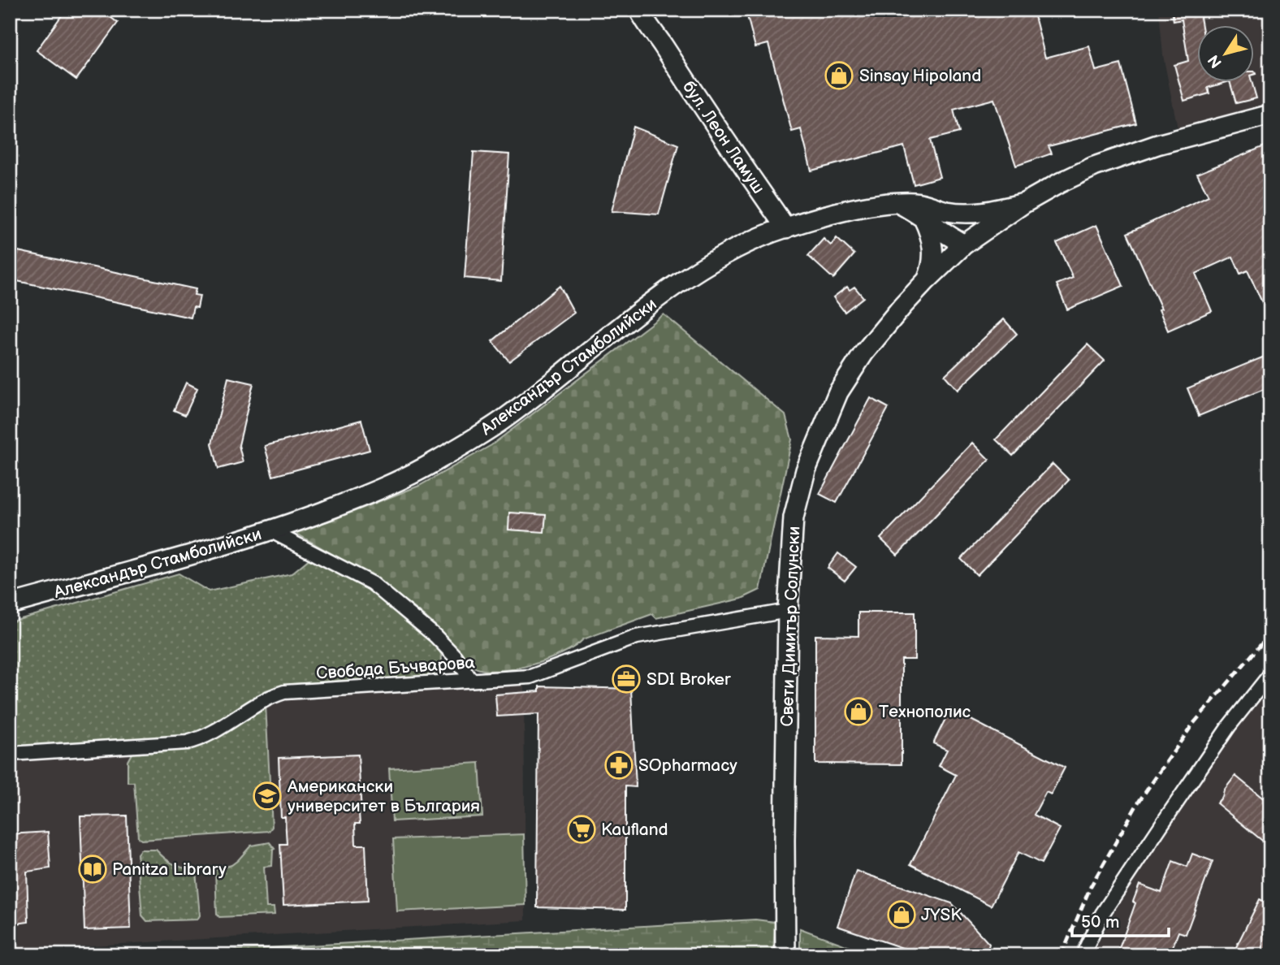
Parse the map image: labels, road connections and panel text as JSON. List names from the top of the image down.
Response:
{
  "streets": {
    "street": [
      "бул. Леон Ламуш",
      "Александър Стамболийски",
      "Свети Димитър Солунски",
      "Свобода Бъчварова"
    ]
  },
  "crossings": [
    ["бул. Леон Ламуш", "Александър Стамболийски"],
    ["Александър Стамболийски", "Свети Димитър Солунски"],
    ["Свети Димитър Солунски", "Свобода Бъчварова"]
  ],
  "places": {
    "shop": ["Sinsay Hipoland", "Технополис", "JYSK"],
    "office": ["SDI Broker"],
    "pharmacy": ["SOpharmacy"],
    "school or university": ["Американски университет в България"],
    "supermarket": ["Kaufland"],
    "library": ["Panitza Library"]
  },
  "scale_bar": "50 m",
  "north": "bottom left"
}
